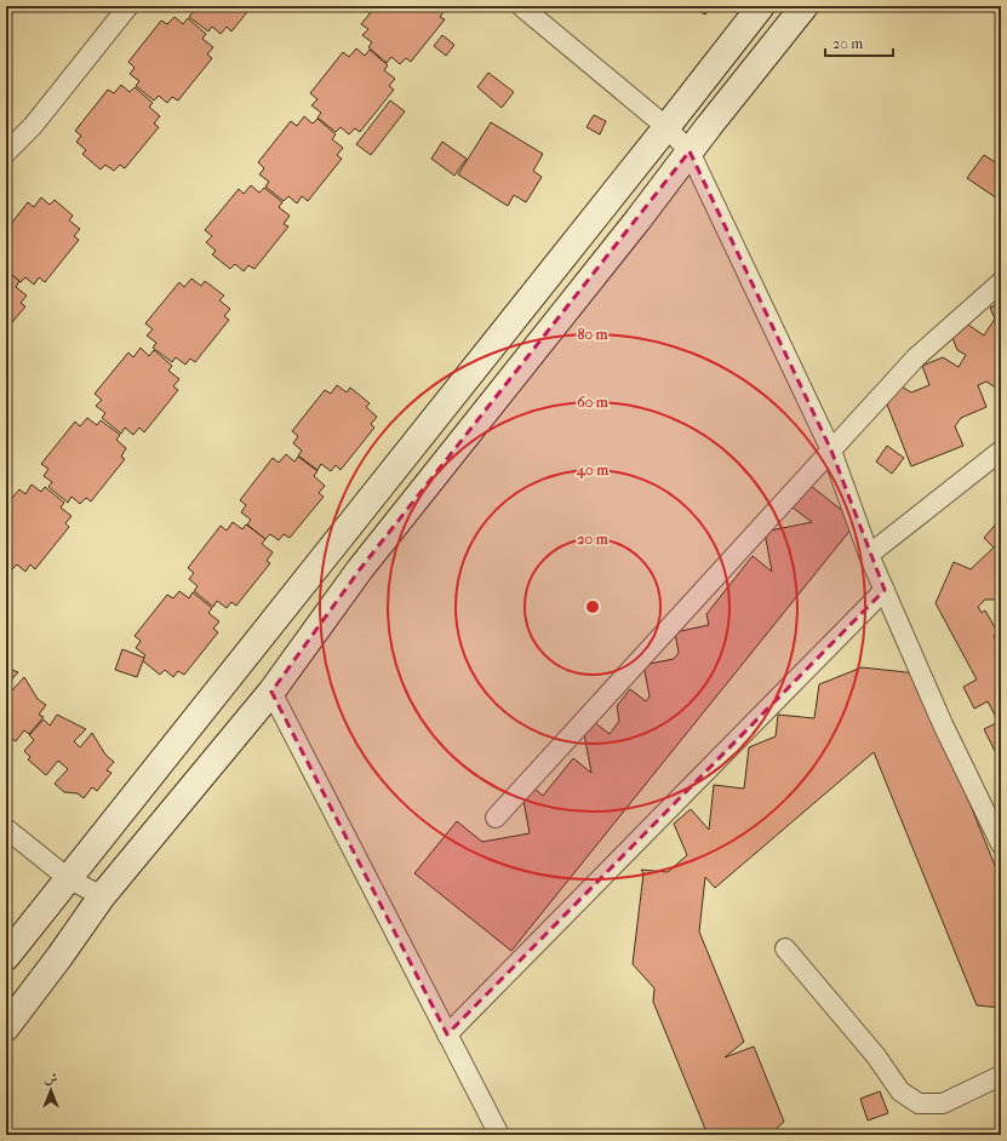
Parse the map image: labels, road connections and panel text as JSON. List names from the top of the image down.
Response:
{
  "scale_bar": "20 m",
  "north": "top",
  "rings": [
    "80 m",
    "60 m",
    "40 m",
    "20 m"
  ]
}
